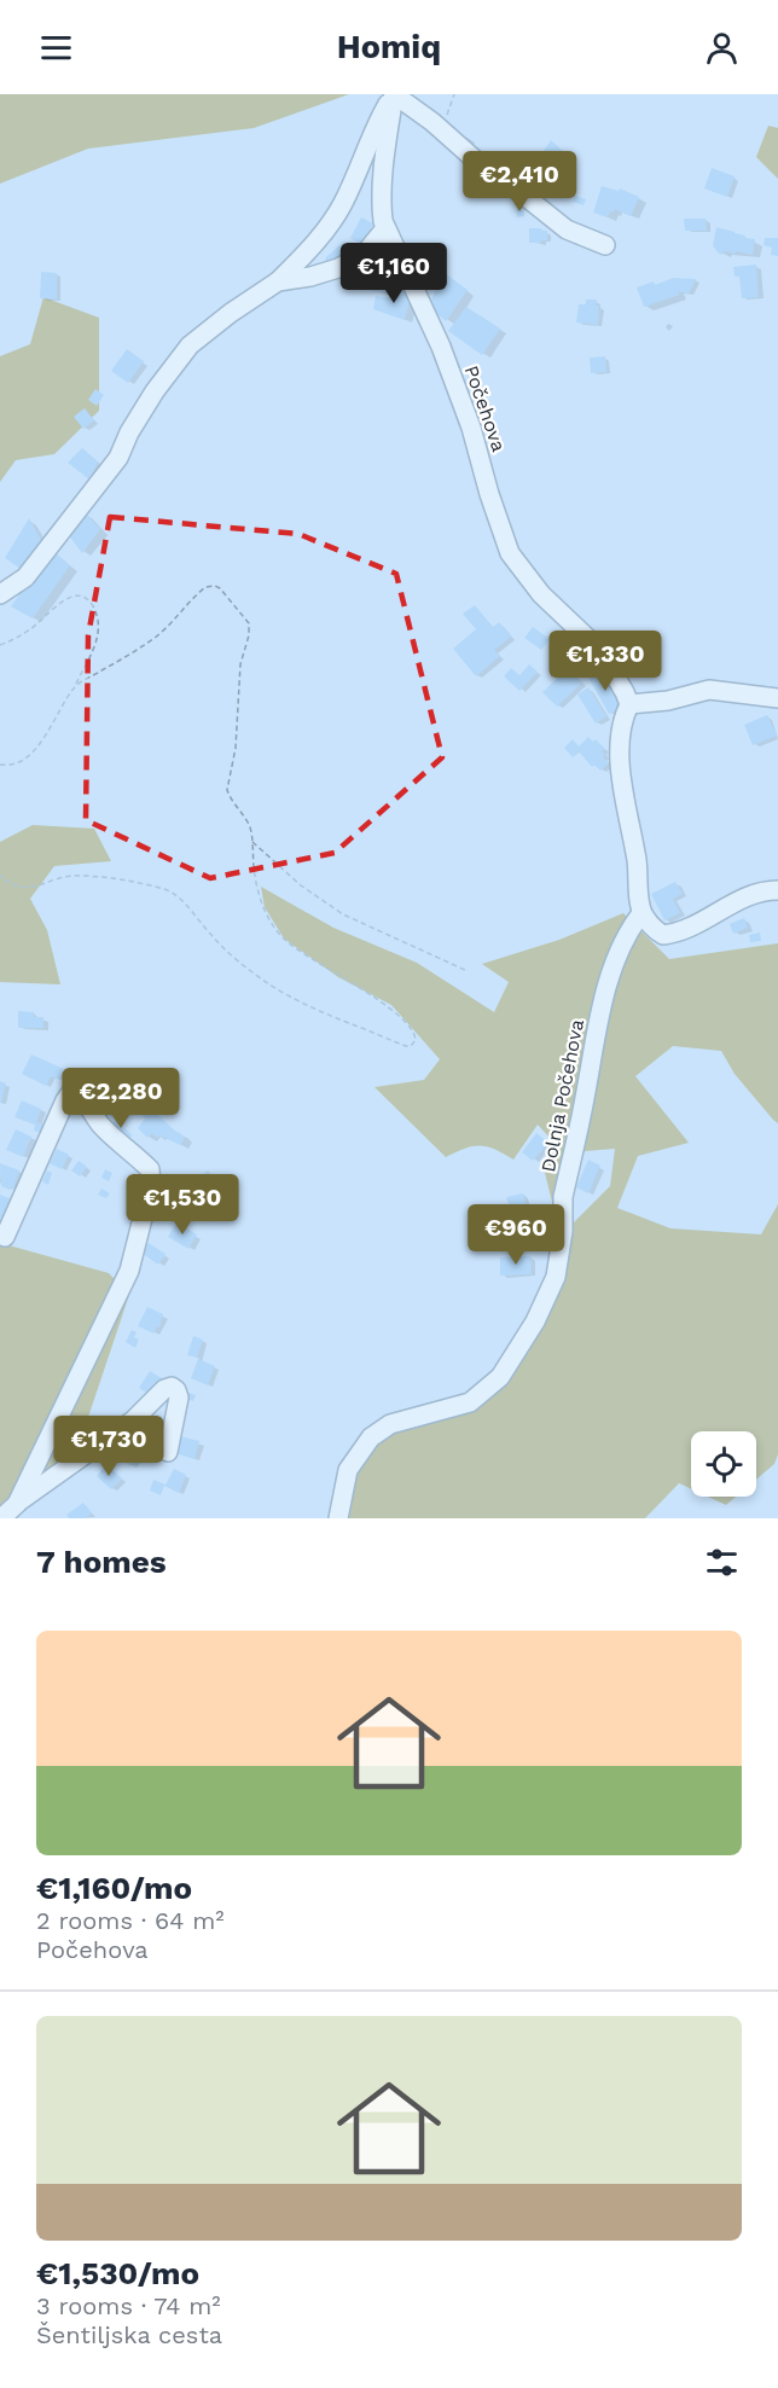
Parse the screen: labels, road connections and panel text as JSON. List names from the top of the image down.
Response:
{
  "streets": {
    "street": ["Počehova", "Dolnja Počehova"]
  },
  "page": {
    "header": "Homiq",
    "price": [
      "€2,410",
      "€1,160",
      "€1,330",
      "€2,280",
      "€1,530",
      "€960",
      "€1,730"
    ],
    "heading": "7 homes",
    "list": [
      {
        "name": "€1,160/mo",
        "note": "2 rooms · 64 m² · Počehova"
      },
      {
        "name": "€1,530/mo",
        "note": "3 rooms · 74 m² · Šentiljska cesta"
      }
    ]
  }
}
